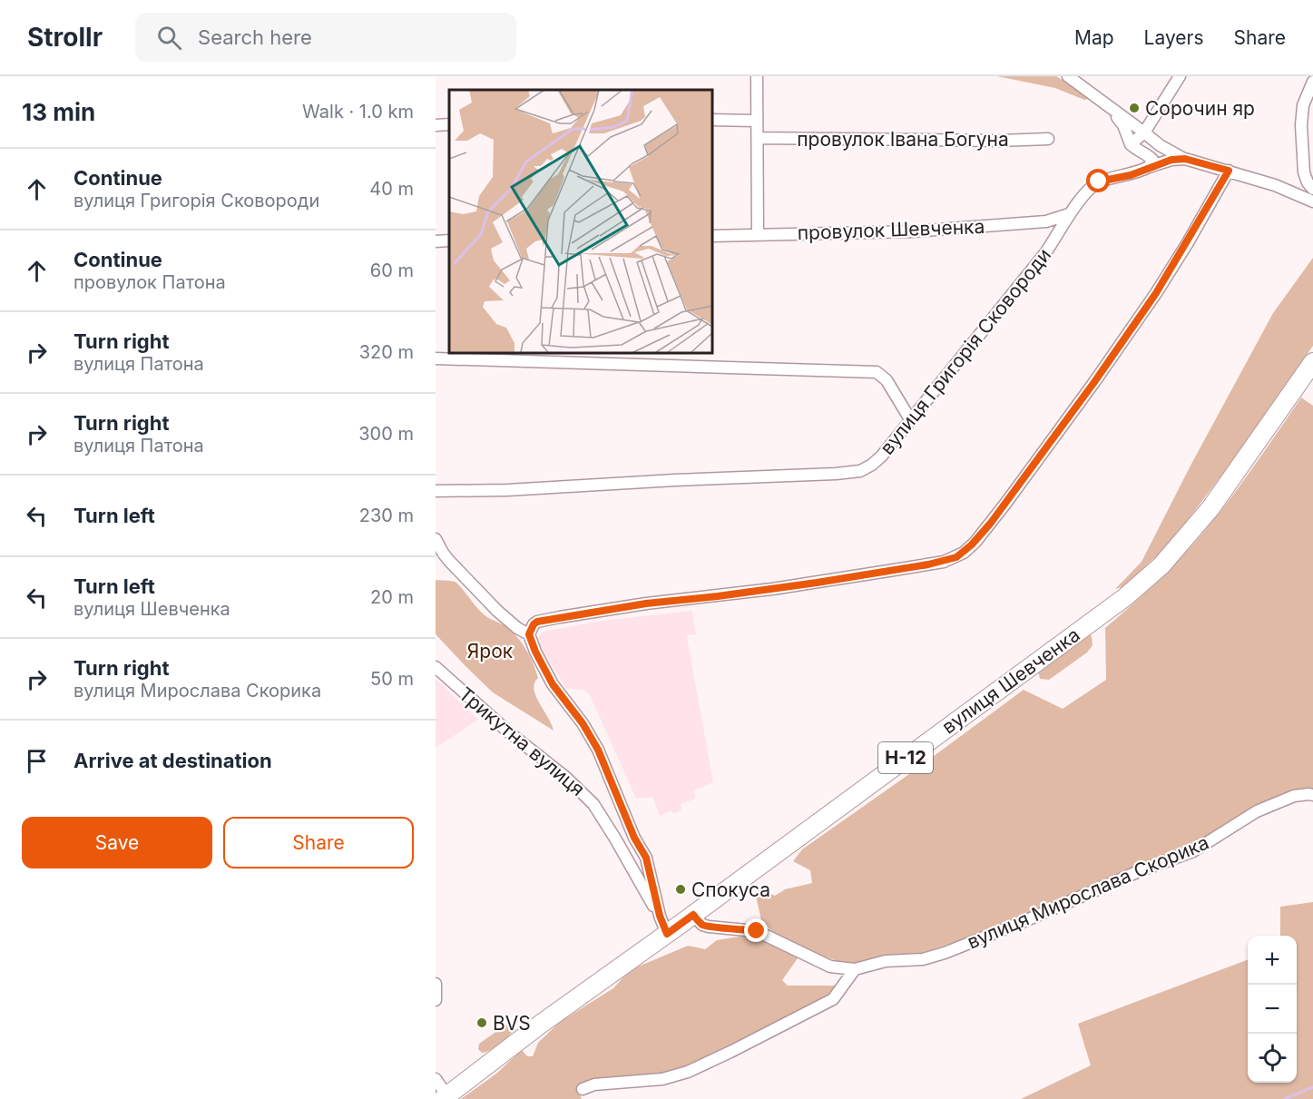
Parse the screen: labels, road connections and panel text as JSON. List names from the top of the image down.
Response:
{
  "streets": {
    "main road": ["вулиця Шевченка", "Н-12"],
    "street": [
      "провулок Івана Богуна",
      "провулок Шевченка",
      "вулиця Григорія Сковороди",
      "Трикутна вулиця",
      "вулиця Мирослава Скорика"
    ]
  },
  "crossings": [
    ["провулок Шевченка", "вулиця Григорія Сковороди"],
    ["вулиця Шевченка", "Трикутна вулиця"],
    ["вулиця Шевченка", "вулиця Мирослава Скорика"]
  ],
  "parks": ["Ярок"],
  "places": ["Сорочин яр", "Спокуса", "BVS"],
  "page": {
    "header": "Strollr",
    "search": "Search here",
    "nav": ["Map", "Layers", "Share"],
    "heading": ["13 min", "Walk · 1.0 km"],
    "list": [
      ["Continue", "вулиця Григорія Сковороди", "40 m"],
      ["Continue", "провулок Патона", "60 m"],
      ["Turn right", "вулиця Патона", "320 m"],
      ["Turn right", "вулиця Патона", "300 m"],
      ["Turn left", "230 m"],
      ["Turn left", "вулиця Шевченка", "20 m"],
      ["Turn right", "вулиця Мирослава Скорика", "50 m"],
      "Arrive at destination"
    ],
    "buttons": ["Save", "Share"],
    "map_buttons": ["+", "−"]
  }
}
